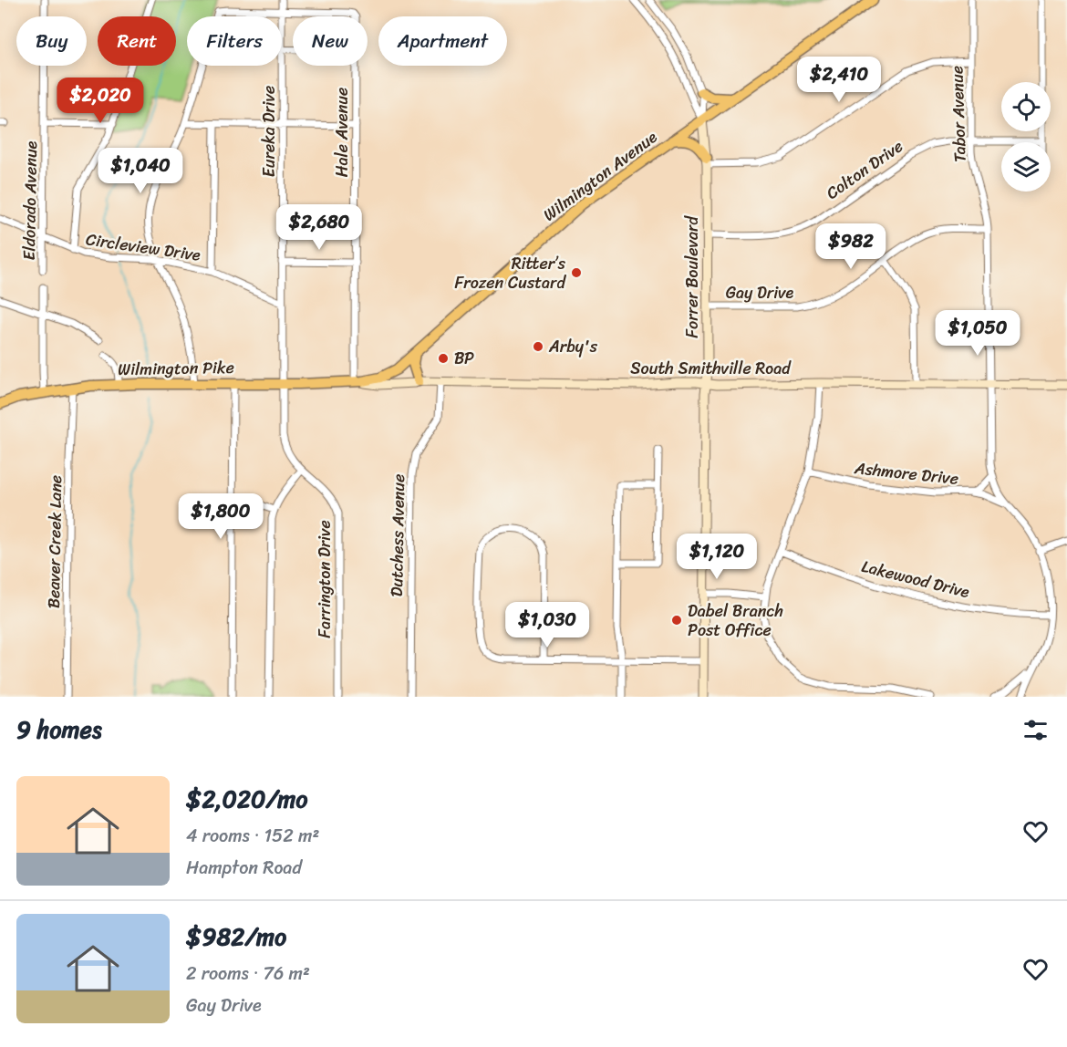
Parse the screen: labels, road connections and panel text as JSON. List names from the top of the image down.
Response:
{
  "streets": {
    "main road": [
      "Wilmington Avenue",
      "Forrer Boulevard",
      "Wilmington Pike",
      "South Smithville Road"
    ],
    "street": [
      "Tabor Avenue",
      "Eureka Drive",
      "Hale Avenue",
      "Colton Drive",
      "Eldorado Avenue",
      "Circleview Drive",
      "Gay Drive",
      "Ashmore Drive",
      "Dutchess Avenue",
      "Beaver Creek Lane",
      "Farrington Drive",
      "Lakewood Drive"
    ]
  },
  "crossings": [
    ["Tabor Avenue", "Colton Drive"],
    ["Tabor Avenue", "Gay Drive"],
    ["Tabor Avenue", "South Smithville Road"],
    ["Tabor Avenue", "Ashmore Drive"],
    ["Tabor Avenue", "Lakewood Drive"],
    ["Eureka Drive", "Hale Avenue"],
    ["Eureka Drive", "Circleview Drive"],
    ["Eureka Drive", "Wilmington Pike"],
    ["Eureka Drive", "Farrington Drive"],
    ["Hale Avenue", "Wilmington Avenue"],
    ["Hale Avenue", "Wilmington Pike"],
    ["Hale Avenue", "South Smithville Road"],
    ["Colton Drive", "Forrer Boulevard"],
    ["Wilmington Avenue", "Forrer Boulevard"],
    ["Wilmington Avenue", "Wilmington Pike"],
    ["Wilmington Avenue", "South Smithville Road"],
    ["Eldorado Avenue", "Circleview Drive"],
    ["Forrer Boulevard", "Gay Drive"],
    ["Forrer Boulevard", "South Smithville Road"],
    ["Wilmington Pike", "South Smithville Road"],
    ["Wilmington Pike", "Beaver Creek Lane"],
    ["Wilmington Pike", "Farrington Drive"],
    ["South Smithville Road", "Dutchess Avenue"]
  ],
  "places": [
    "Ritter’s Frozen Custard",
    "Arby's",
    "BP",
    "Dabel Branch Post Office"
  ],
  "page": {
    "chip": [
      "Buy",
      "Rent",
      "Filters",
      "New",
      "Apartment"
    ],
    "price": [
      "$2,410",
      "$2,020",
      "$1,040",
      "$2,680",
      "$982",
      "$1,050",
      "$1,800",
      "$1,120",
      "$1,030"
    ],
    "heading": "9 homes",
    "list": [
      {
        "name": "$2,020/mo",
        "note": "4 rooms · 152 m² · Hampton Road"
      },
      {
        "name": "$982/mo",
        "note": "2 rooms · 76 m² · Gay Drive"
      }
    ]
  }
}
